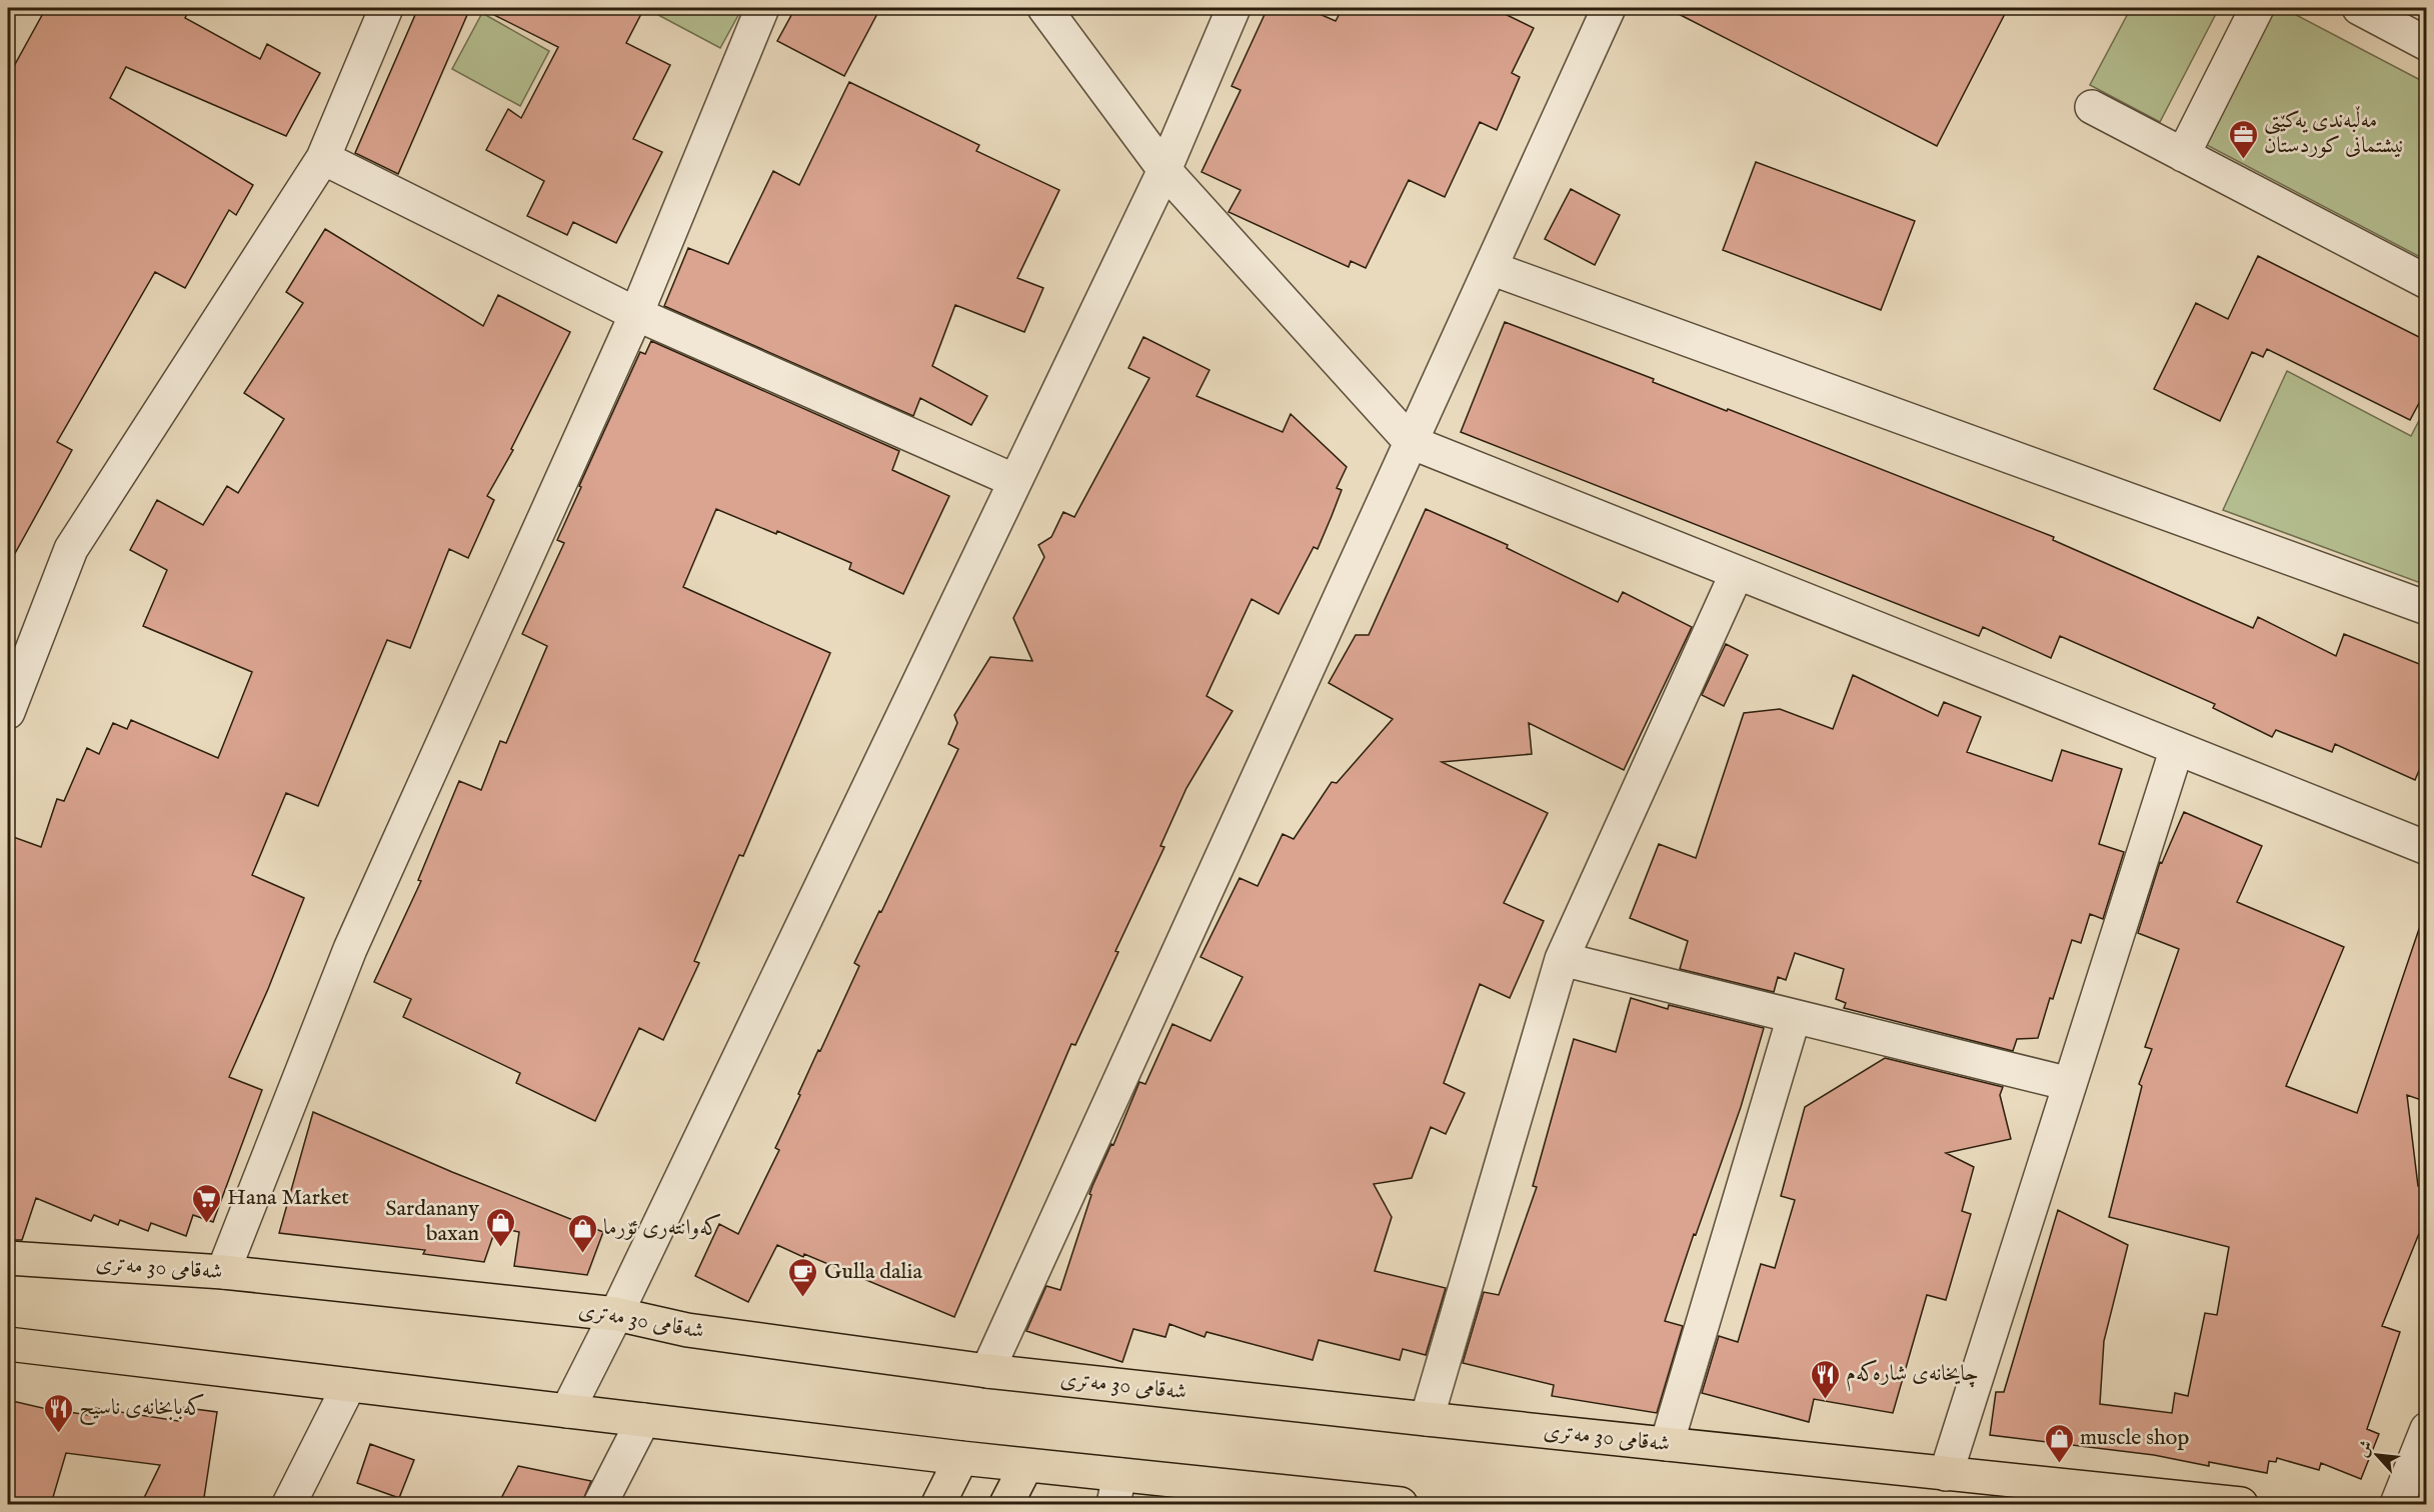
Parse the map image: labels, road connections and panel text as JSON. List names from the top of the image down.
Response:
{
  "streets": {
    "main road": ["شەقامی 30 مەتری"]
  },
  "places": {
    "office": ["مەڵبەندی یەکێتی نیشتمانی کوردستان"],
    "supermarket": ["Hana Market"],
    "shop": ["Sardanany baxan", "کەوانتەری ئۆرما", "muscle shop"],
    "cafe": ["Gulla dalia"],
    "restaurant": ["چایخانەی شارەکەم", "کەبابخانەی ناسیح"]
  },
  "north": "top left"
}
